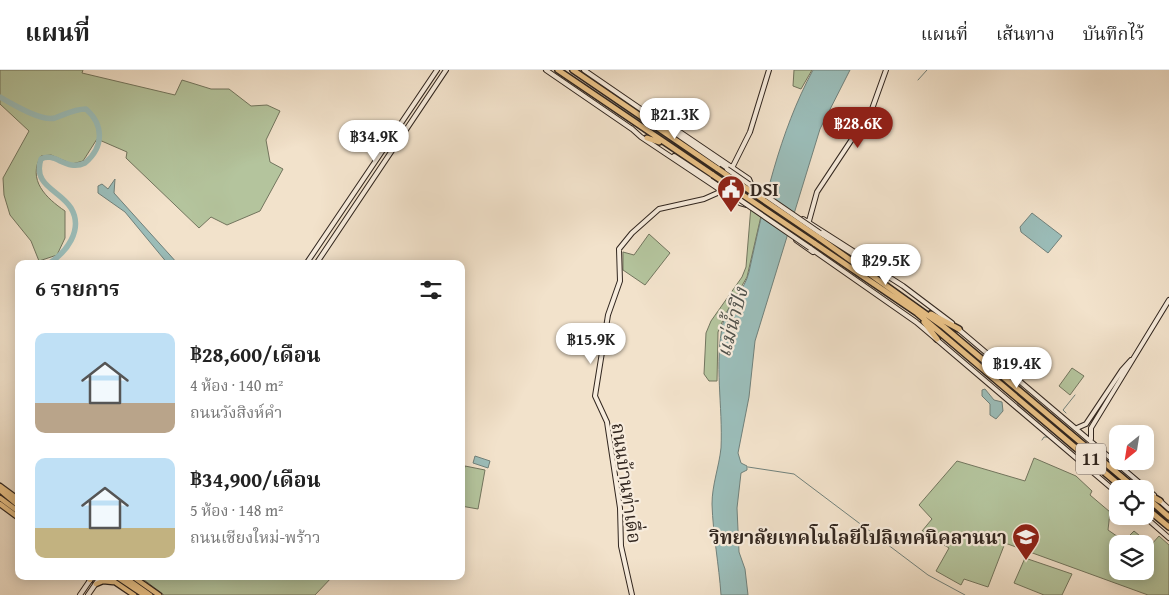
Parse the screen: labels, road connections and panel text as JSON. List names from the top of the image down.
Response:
{
  "streets": {
    "highway": ["11"],
    "main road": ["ถนนบ้านท่าเดื่อ"]
  },
  "water": ["แม่น้ำปิง"],
  "places": {
    "public building": ["DSI"],
    "school or university": ["วิทยาลัยเทคโนโลยีโปลิเทคนิคลานนา"]
  },
  "north": "bottom left",
  "page": {
    "header": "แผนที่",
    "nav": ["แผนที่", "เส้นทาง", "บันทึกไว้"],
    "price": [
      "฿21.3K",
      "฿28.6K",
      "฿34.9K",
      "฿29.5K",
      "฿15.9K",
      "฿19.4K"
    ],
    "heading": "6 รายการ",
    "list": [
      {
        "name": "฿28,600/เดือน",
        "note": "4 ห้อง · 140 m² · ถนนวังสิงห์คำ"
      },
      {
        "name": "฿34,900/เดือน",
        "note": "5 ห้อง · 148 m² · ถนนเชียงใหม่-พร้าว"
      }
    ]
  }
}
